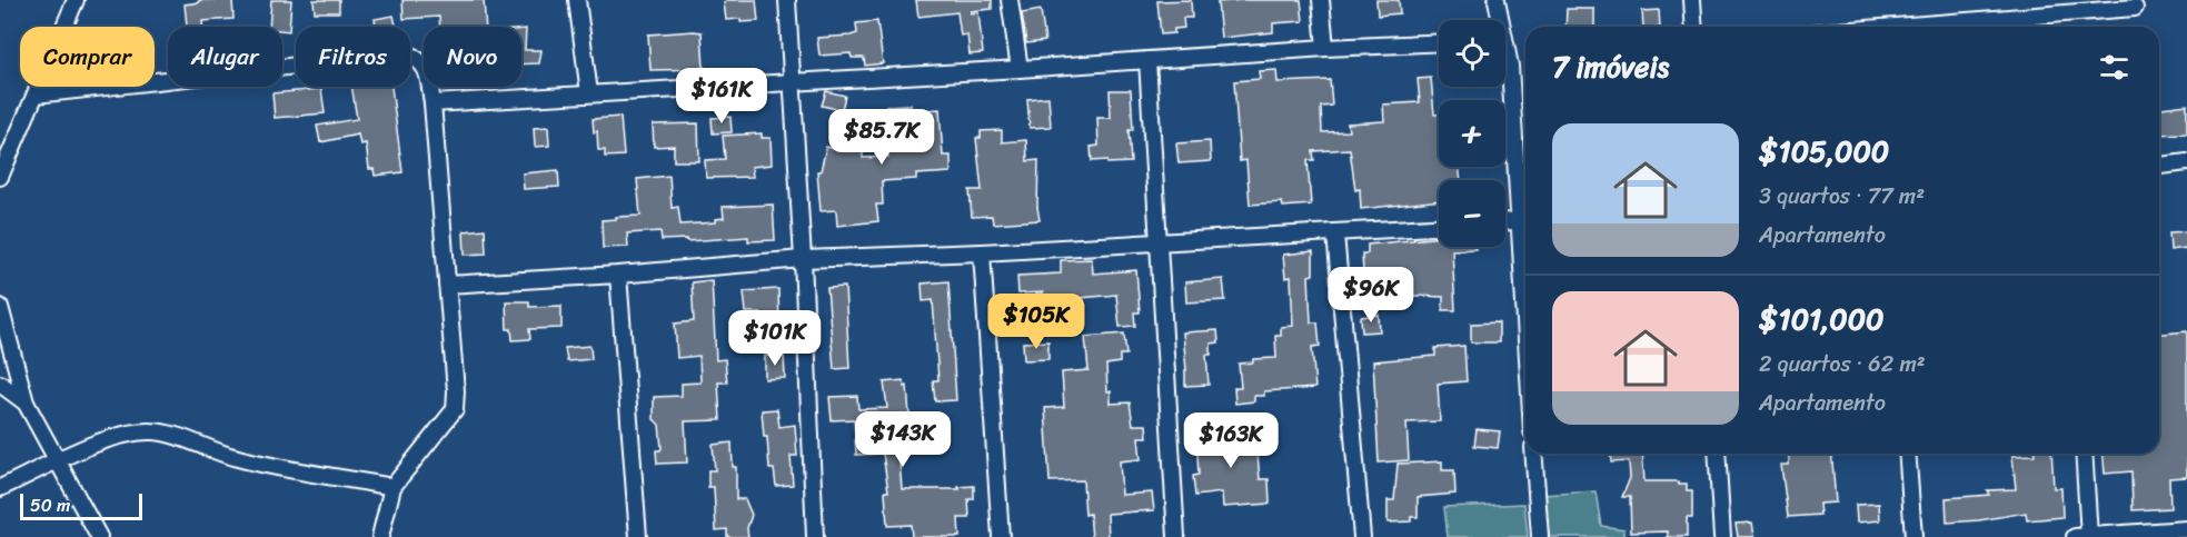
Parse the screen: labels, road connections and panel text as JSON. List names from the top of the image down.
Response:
{
  "scale_bar": "50 m",
  "page": {
    "map_buttons": ["+", "−"],
    "chip": [
      "Comprar",
      "Alugar",
      "Filtros",
      "Novo"
    ],
    "heading": "7 imóveis",
    "price": [
      "$161K",
      "$85.7K",
      "$96K",
      "$105K",
      "$101K",
      "$143K",
      "$163K"
    ],
    "list": [
      {
        "name": "$105,000",
        "note": "3 quartos · 77 m² · Apartamento"
      },
      {
        "name": "$101,000",
        "note": "2 quartos · 62 m² · Apartamento"
      }
    ],
    "scale": "50 m"
  }
}
